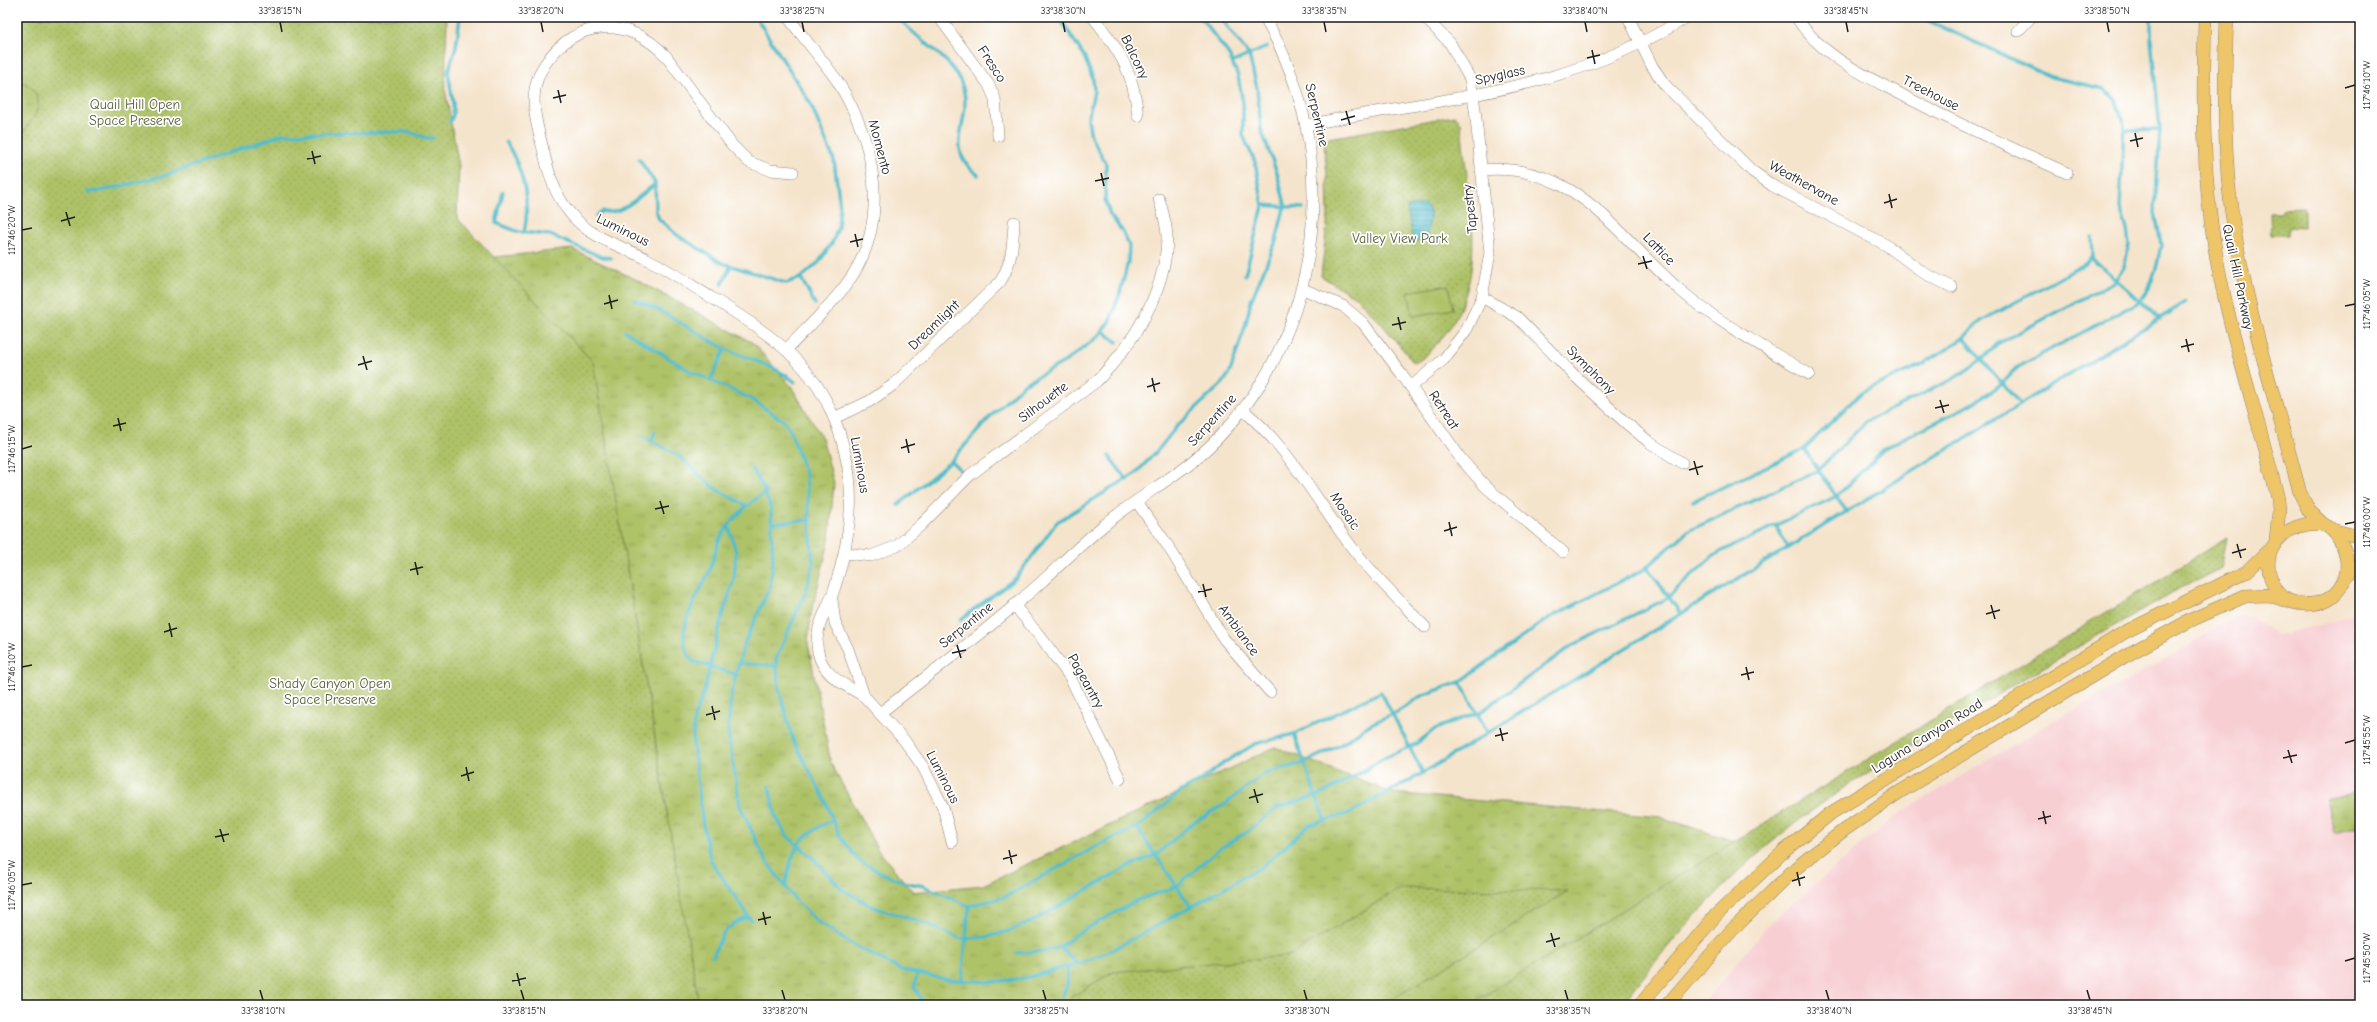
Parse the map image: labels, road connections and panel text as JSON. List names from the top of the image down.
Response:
{
  "streets": {
    "main road": ["Quail Hill Parkway", "Laguna Canyon Road"],
    "street": [
      "Balcony",
      "Fresco",
      "Spyglass",
      "Treehouse",
      "Serpentine",
      "Momento",
      "Weathervane",
      "Tapestry",
      "Luminous",
      "Lattice",
      "Dreamlight",
      "Symphony",
      "Silhouette",
      "Retreat",
      "Mosaic",
      "Ambiance",
      "Pageantry"
    ]
  },
  "crossings": [
    ["Spyglass", "Serpentine"],
    ["Spyglass", "Weathervane"],
    ["Spyglass", "Tapestry"],
    ["Serpentine", "Luminous"],
    ["Serpentine", "Retreat"],
    ["Serpentine", "Mosaic"],
    ["Serpentine", "Ambiance"],
    ["Serpentine", "Pageantry"],
    ["Momento", "Luminous"],
    ["Tapestry", "Lattice"],
    ["Tapestry", "Symphony"],
    ["Tapestry", "Retreat"],
    ["Luminous", "Dreamlight"],
    ["Luminous", "Silhouette"],
    ["Quail Hill Parkway", "Laguna Canyon Road"]
  ],
  "parks": ["Quail Hill Open Space Preserve", "Valley View Park", "Shady Canyon Open Space Preserve"],
  "coordinates": [
    "33°38'15\"N",
    "33°38'20\"N",
    "33°38'25\"N",
    "33°38'30\"N",
    "33°38'35\"N",
    "33°38'40\"N",
    "33°38'45\"N",
    "33°38'50\"N",
    "117°46'10\"W",
    "117°46'20\"W",
    "117°46'05\"W",
    "117°46'15\"W",
    "117°46'00\"W",
    "117°45'55\"W",
    "117°45'50\"W",
    "33°38'10\"N"
  ]
}
